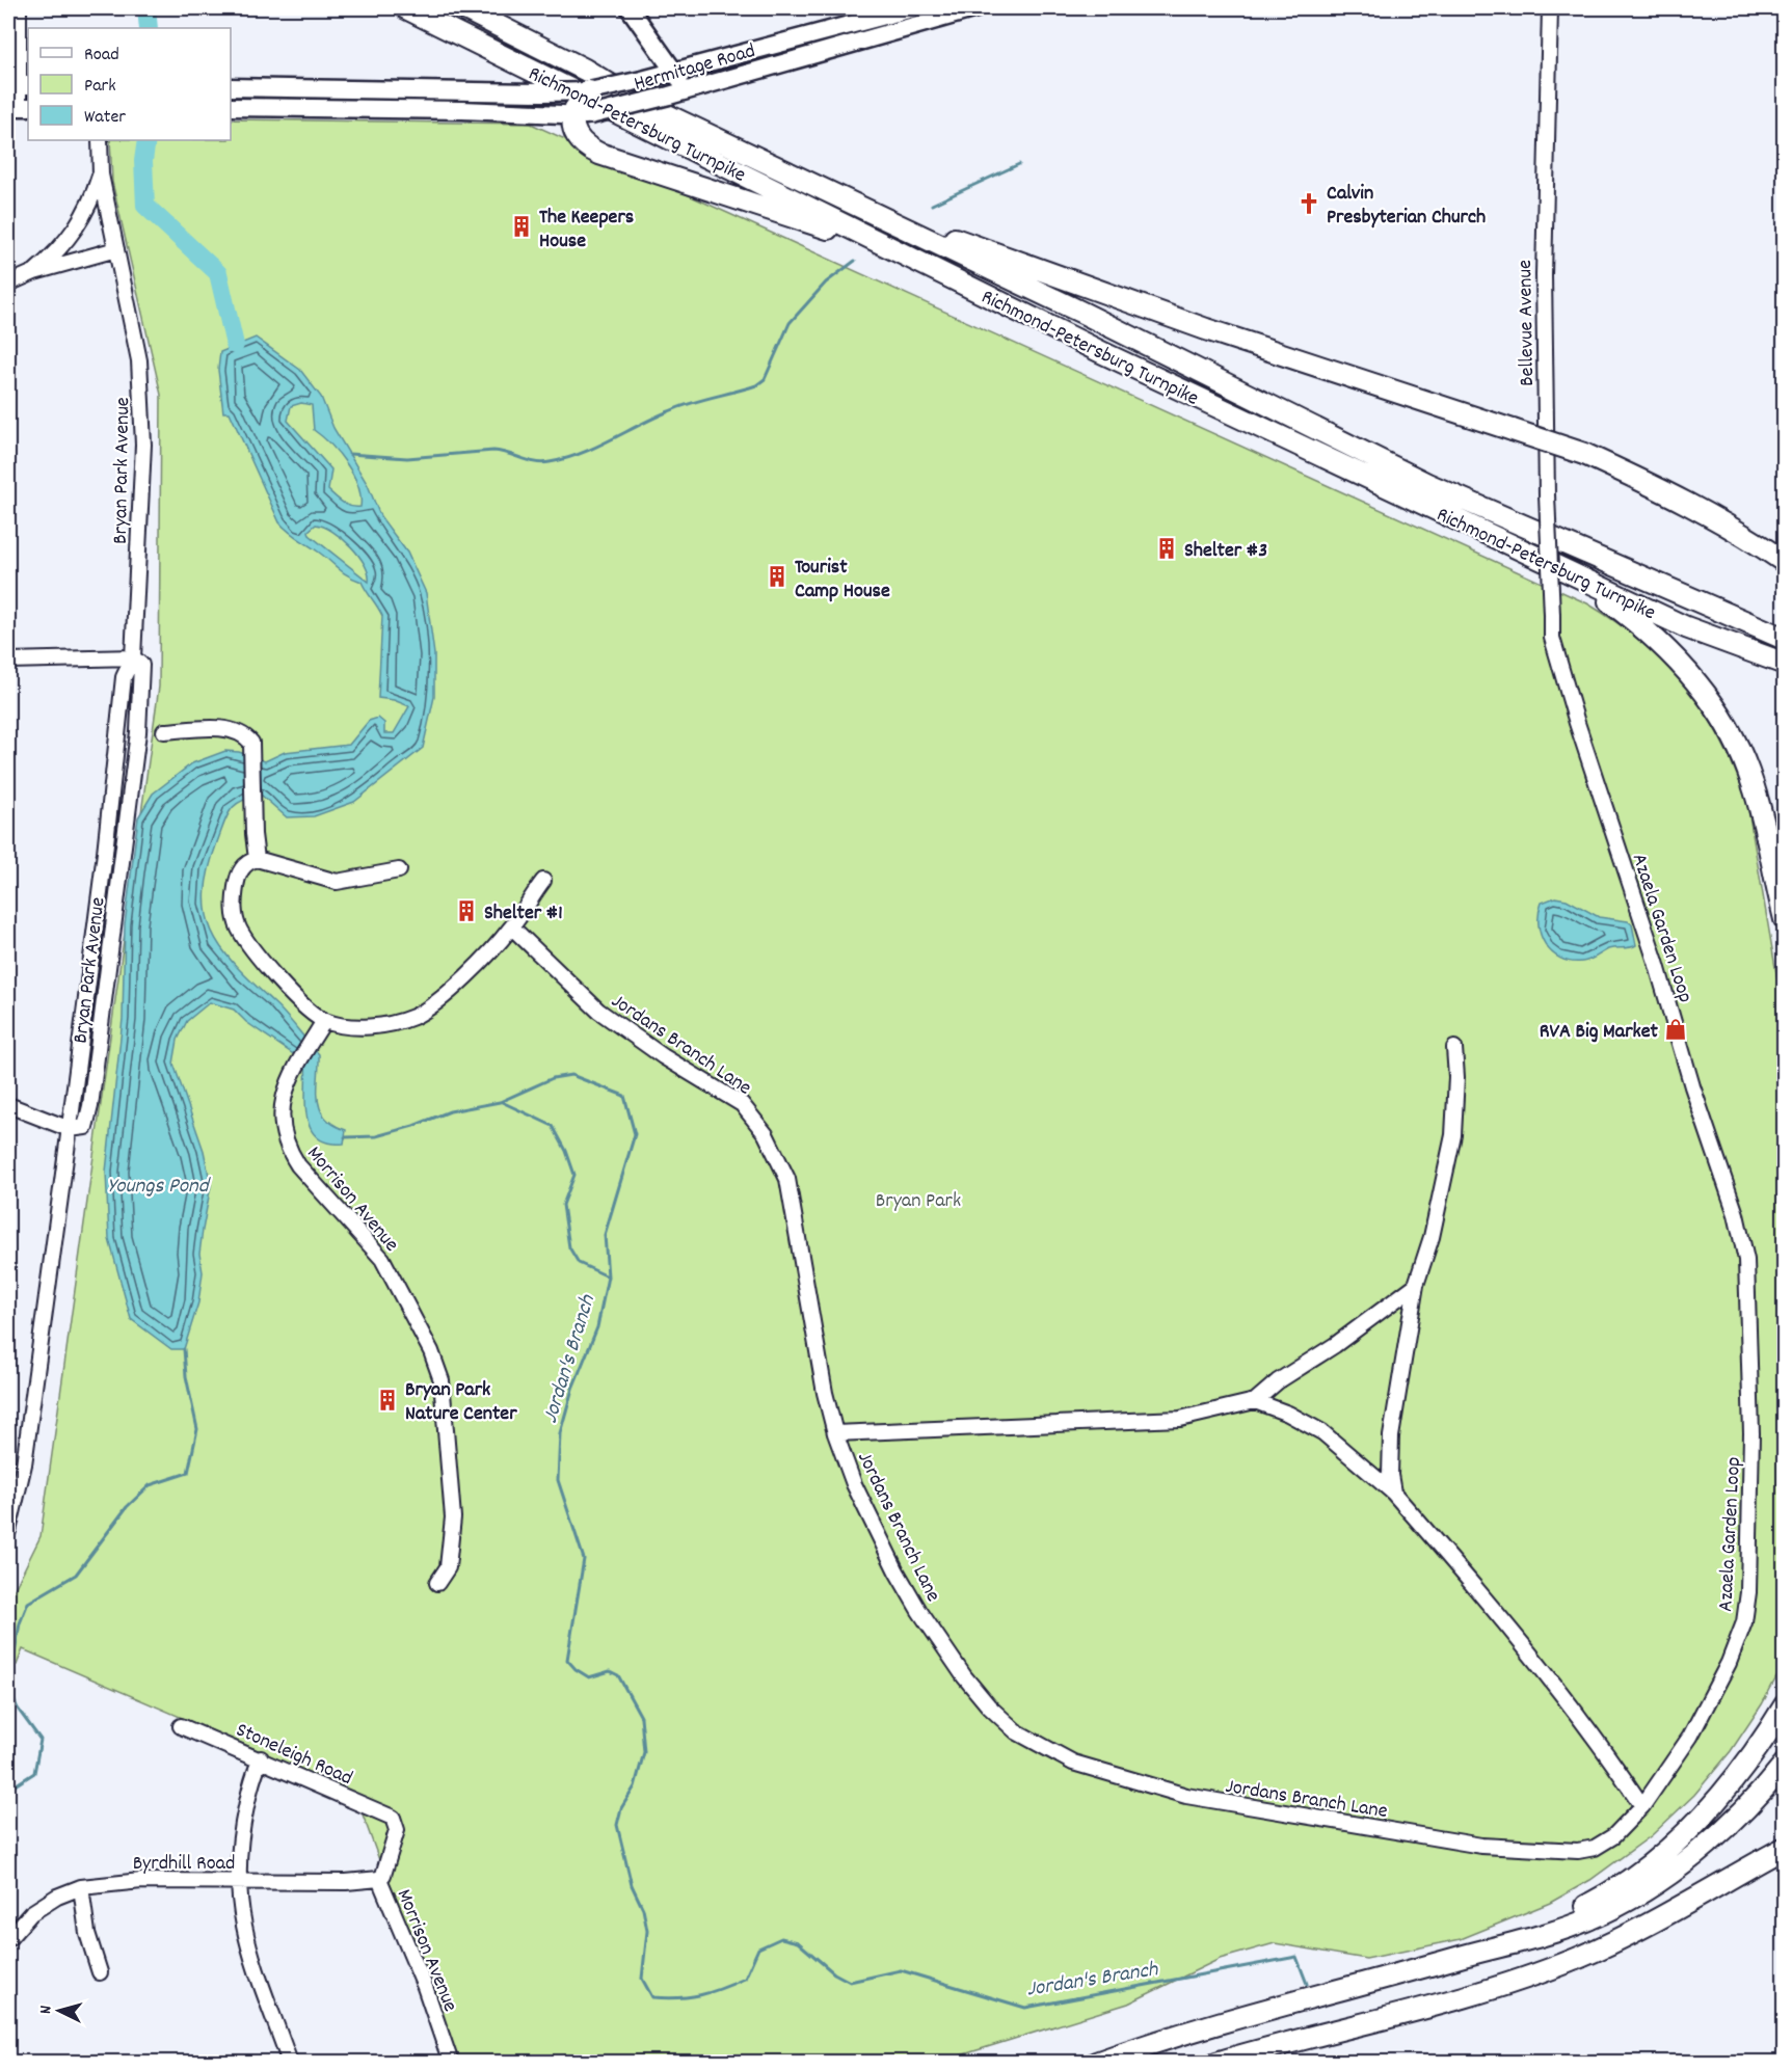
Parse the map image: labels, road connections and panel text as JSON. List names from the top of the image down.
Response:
{
  "streets": {
    "highway": ["Richmond-Petersburg Turnpike"],
    "main road": ["Hermitage Road"],
    "street": [
      "Bellevue Avenue",
      "Bryan Park Avenue",
      "Azaela Garden Loop",
      "Jordans Branch Lane",
      "Morrison Avenue",
      "Stoneleigh Road",
      "Byrdhill Road"
    ]
  },
  "crossings": [
    ["Bellevue Avenue", "Azaela Garden Loop"],
    ["Azaela Garden Loop", "Jordans Branch Lane"],
    ["Morrison Avenue", "Stoneleigh Road"],
    ["Morrison Avenue", "Byrdhill Road"]
  ],
  "water": ["Youngs Pond", "Jordan's Branch"],
  "parks": ["Bryan Park"],
  "places": {
    "church": ["Calvin Presbyterian Church"],
    "building": [
      "The Keepers House",
      "Shelter #3",
      "Tourist Camp House",
      "Shelter #1",
      "Bryan Park Nature Center"
    ],
    "shop": ["RVA Big Market"]
  },
  "legend": ["Road", "Park", "Water"],
  "north": "left"
}
